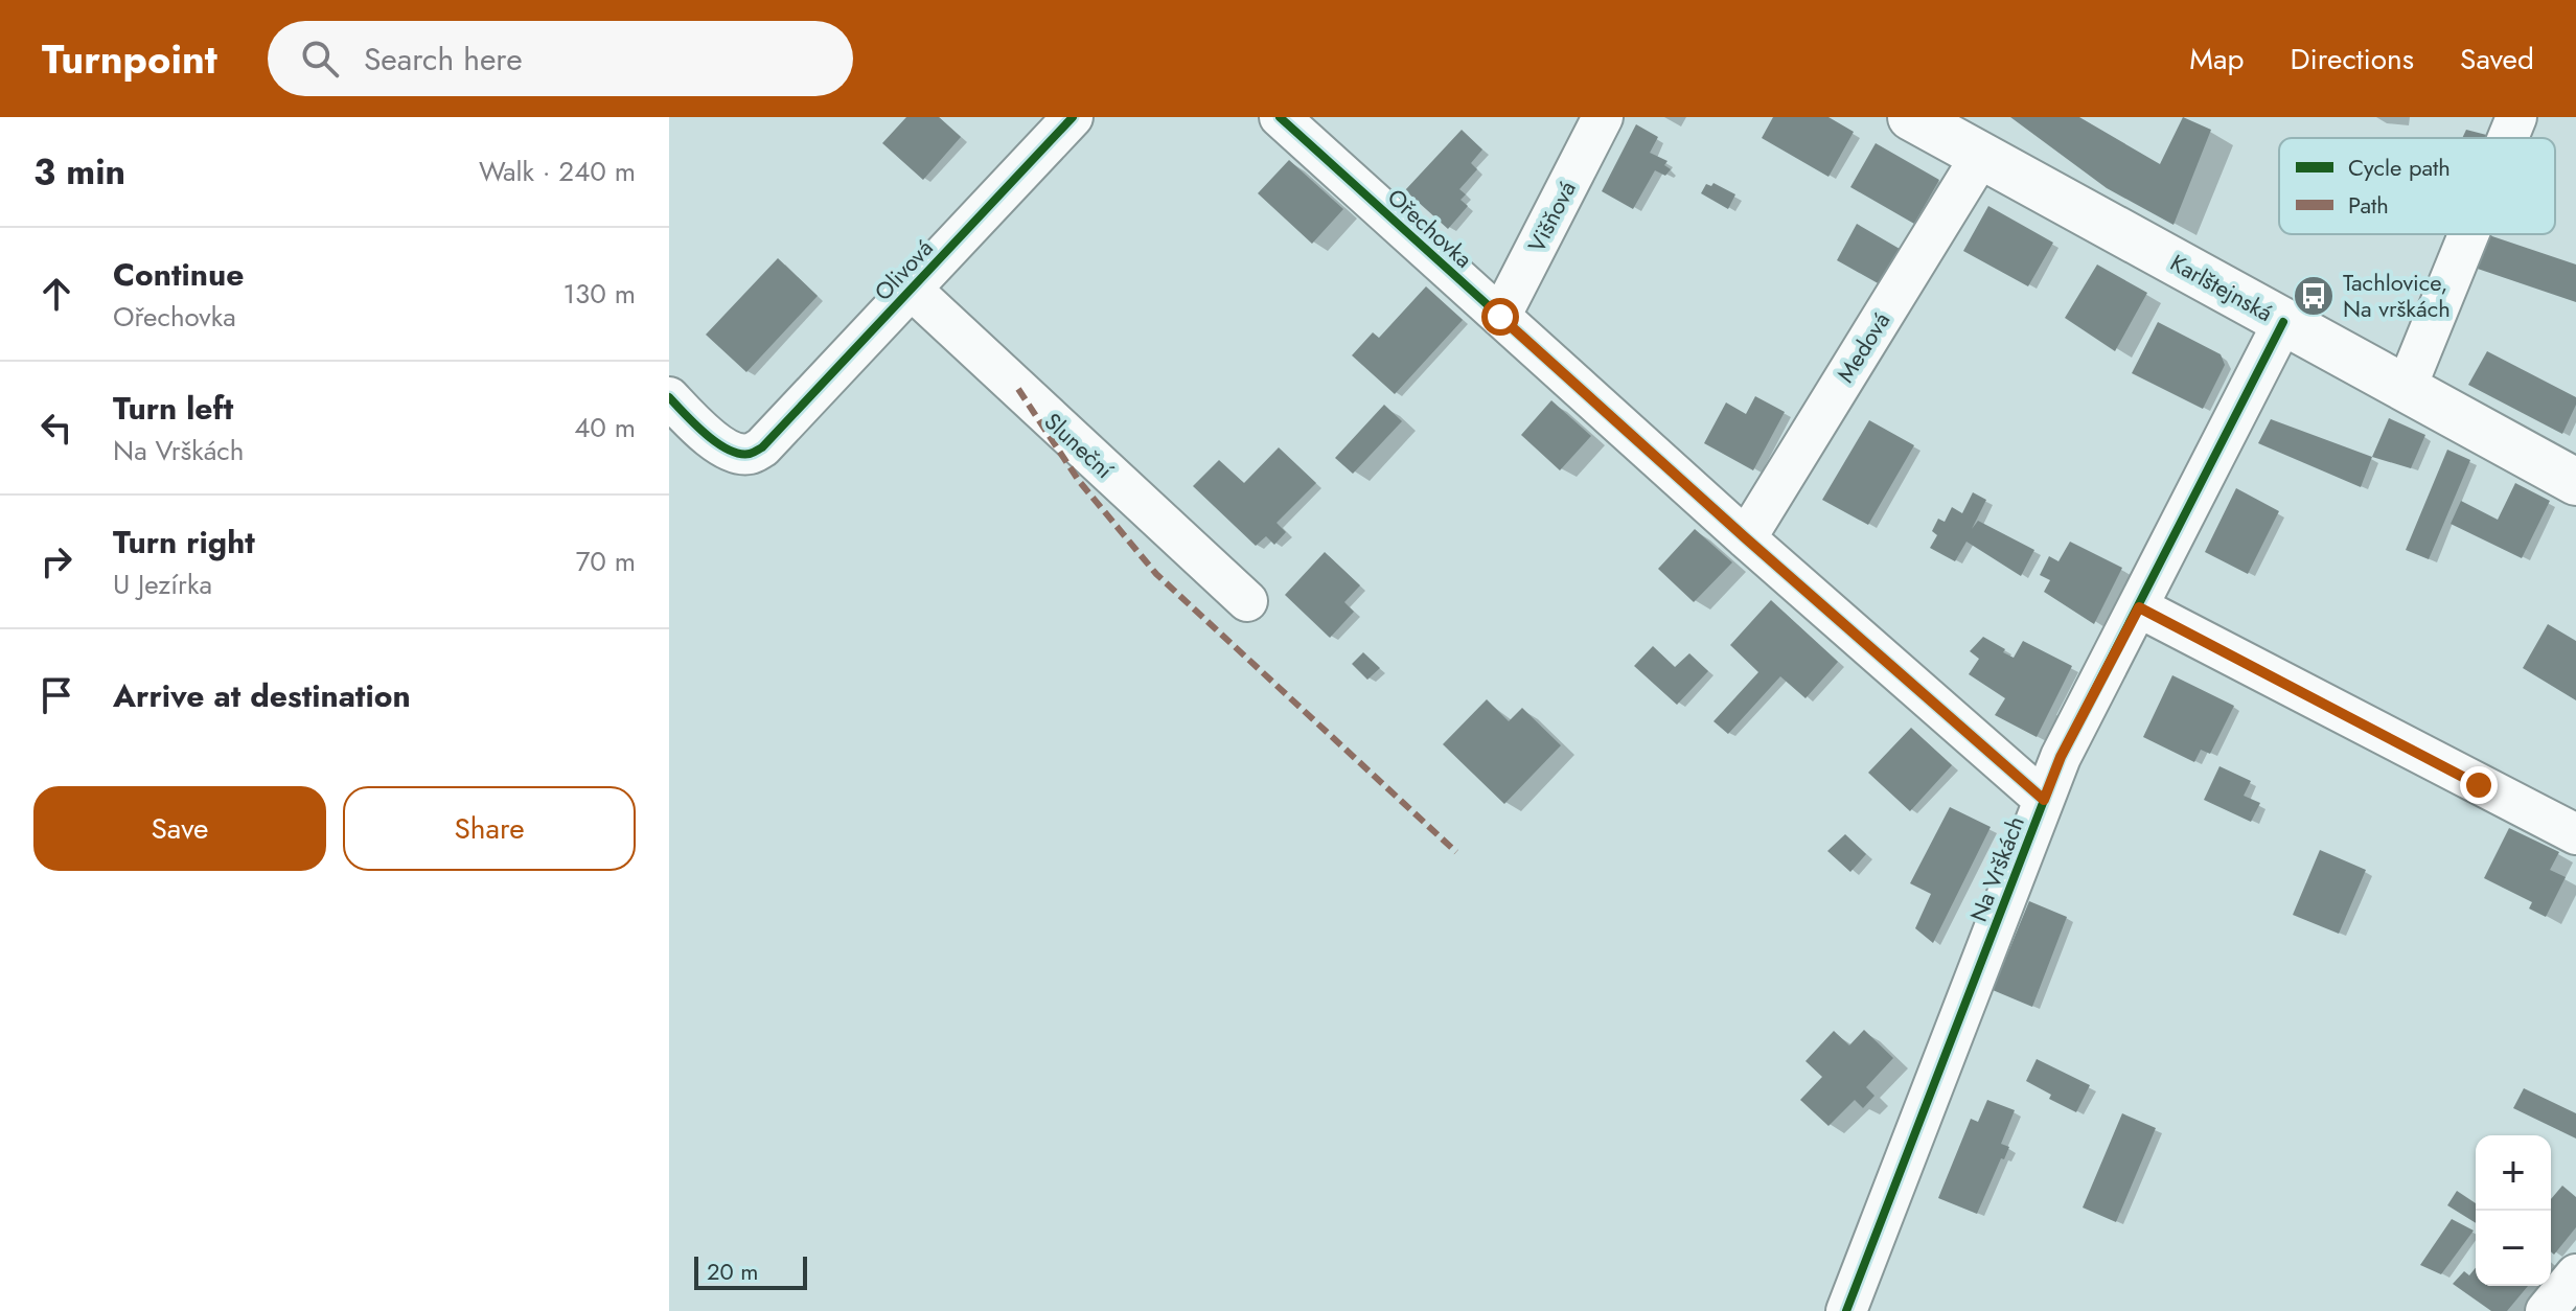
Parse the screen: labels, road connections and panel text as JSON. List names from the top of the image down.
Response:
{
  "streets": {
    "main road": ["Karlštejnská"],
    "street": [
      "Višňová",
      "Ořechovka",
      "Olivová",
      "Medová",
      "Sluneční",
      "Na Vrškách"
    ]
  },
  "crossings": [
    ["Višňová", "Ořechovka"],
    ["Ořechovka", "Medová"],
    ["Ořechovka", "Na Vrškách"],
    ["Olivová", "Sluneční"],
    ["Karlštejnská", "Medová"],
    ["Karlštejnská", "Na Vrškách"]
  ],
  "places": {
    "bus stop": ["Tachlovice, Na vrškách"]
  },
  "legend": ["Cycle path", "Path"],
  "scale_bar": "20 m",
  "page": {
    "header": "Turnpoint",
    "search": "Search here",
    "nav": ["Map", "Directions", "Saved"],
    "heading": ["3 min", "Walk · 240 m"],
    "list": [
      ["Continue", "Ořechovka", "130 m"],
      ["Turn left", "Na Vrškách", "40 m"],
      ["Turn right", "U Jezírka", "70 m"],
      "Arrive at destination"
    ],
    "buttons": ["Save", "Share"],
    "map_buttons": ["+", "−"],
    "scale": "20 m"
  }
}
